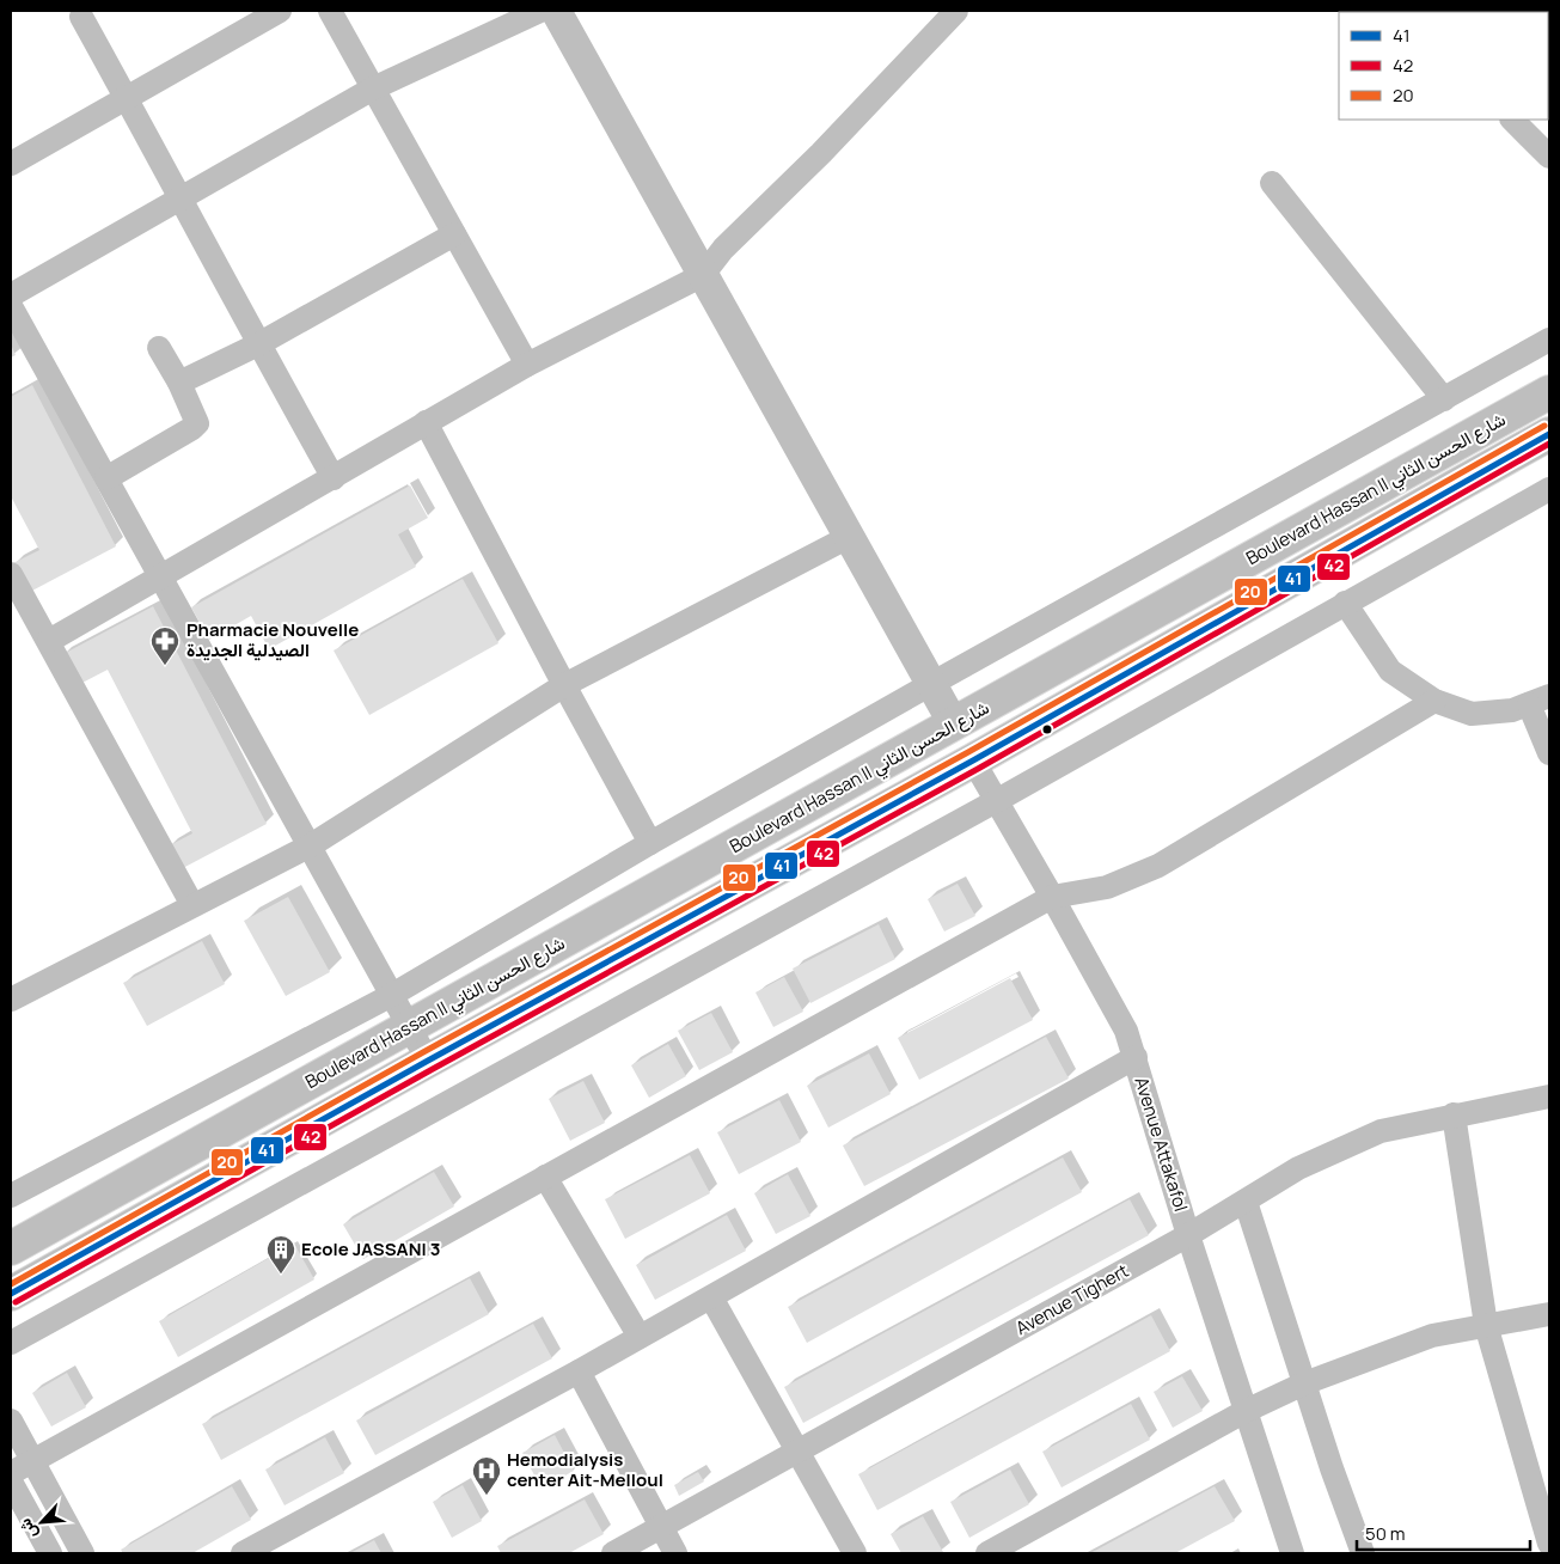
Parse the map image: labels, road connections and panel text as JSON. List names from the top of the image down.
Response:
{
  "streets": {
    "main road": ["Boulevard Hassan II شارع الحسن الثاني"],
    "street": ["Avenue Attakafol", "Avenue Tighert"]
  },
  "crossings": [
    ["Boulevard Hassan II شارع الحسن الثاني", "Avenue Attakafol"],
    ["Avenue Attakafol", "Avenue Tighert"]
  ],
  "places": {
    "pharmacy": ["Pharmacie Nouvelle الصيدلية الجديدة"],
    "building": ["Ecole JASSANI 3"],
    "hospital": ["Hemodialysis center Ait-Melloul"]
  },
  "lines": ["transit line 20", "transit line 41", "transit line 42"],
  "legend": ["41", "42", "20"],
  "scale_bar": "50 m",
  "north": "bottom left"
}
